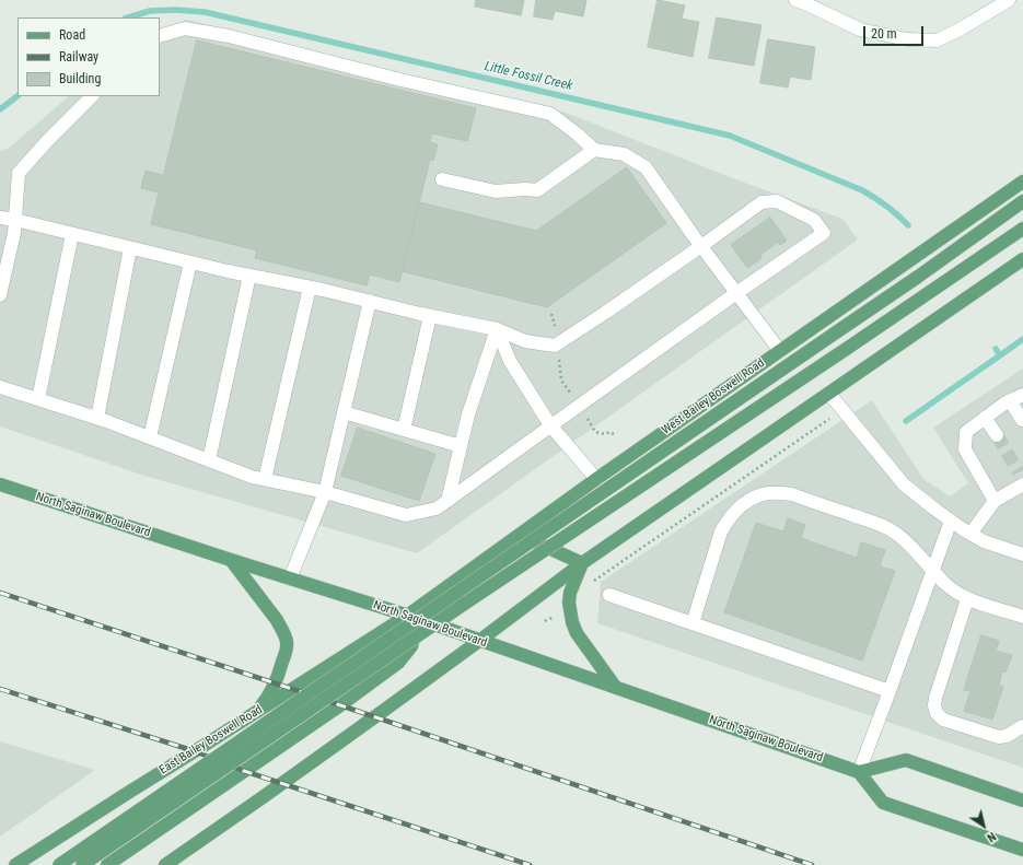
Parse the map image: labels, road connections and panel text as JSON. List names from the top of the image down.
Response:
{
  "streets": {
    "main road": ["West Bailey Boswell Road", "North Saginaw Boulevard", "East Bailey Boswell Road"]
  },
  "crossings": [
    ["West Bailey Boswell Road", "North Saginaw Boulevard"],
    ["West Bailey Boswell Road", "East Bailey Boswell Road"],
    ["North Saginaw Boulevard", "East Bailey Boswell Road"]
  ],
  "water": ["Little Fossil Creek"],
  "legend": ["Road", "Railway", "Building"],
  "scale_bar": "20 m",
  "north": "bottom right"
}
